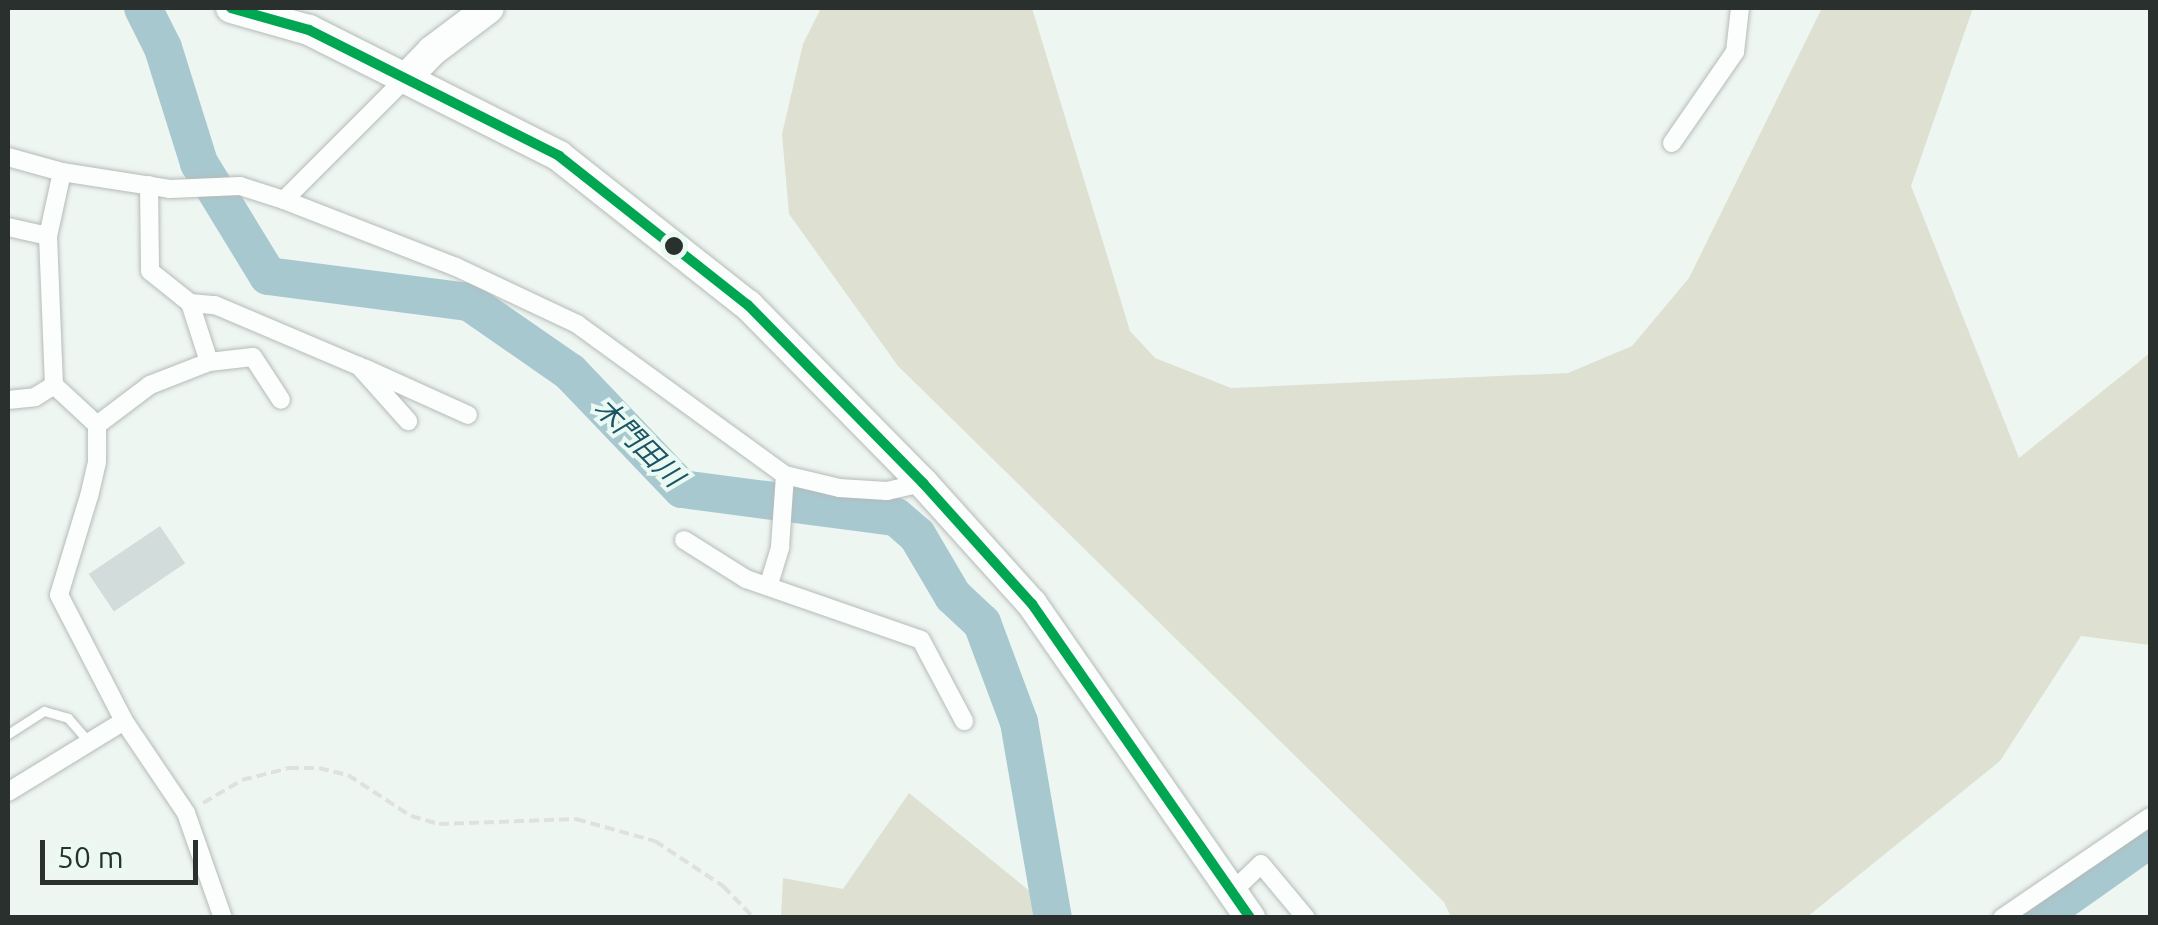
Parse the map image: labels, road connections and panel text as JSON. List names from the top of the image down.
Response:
{
  "water": ["木門田川"],
  "scale_bar": "50 m"
}
